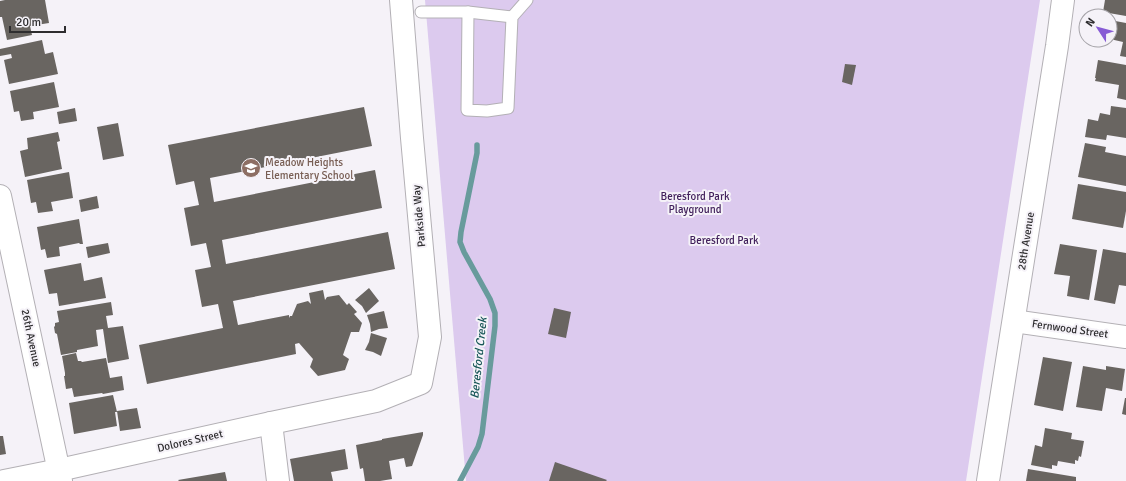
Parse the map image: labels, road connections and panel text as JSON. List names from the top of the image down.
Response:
{
  "streets": {
    "street": [
      "Parkside Way",
      "28th Avenue",
      "Fernwood Street",
      "26th Avenue",
      "Dolores Street"
    ]
  },
  "crossings": [
    ["Parkside Way", "Dolores Street"],
    ["28th Avenue", "Fernwood Street"],
    ["26th Avenue", "Dolores Street"]
  ],
  "water": ["Beresford Creek"],
  "parks": ["Beresford Park Playground", "Beresford Park"],
  "places": {
    "school or university": ["Meadow Heights Elementary School"]
  },
  "scale_bar": "20 m",
  "north": "top left"
}
